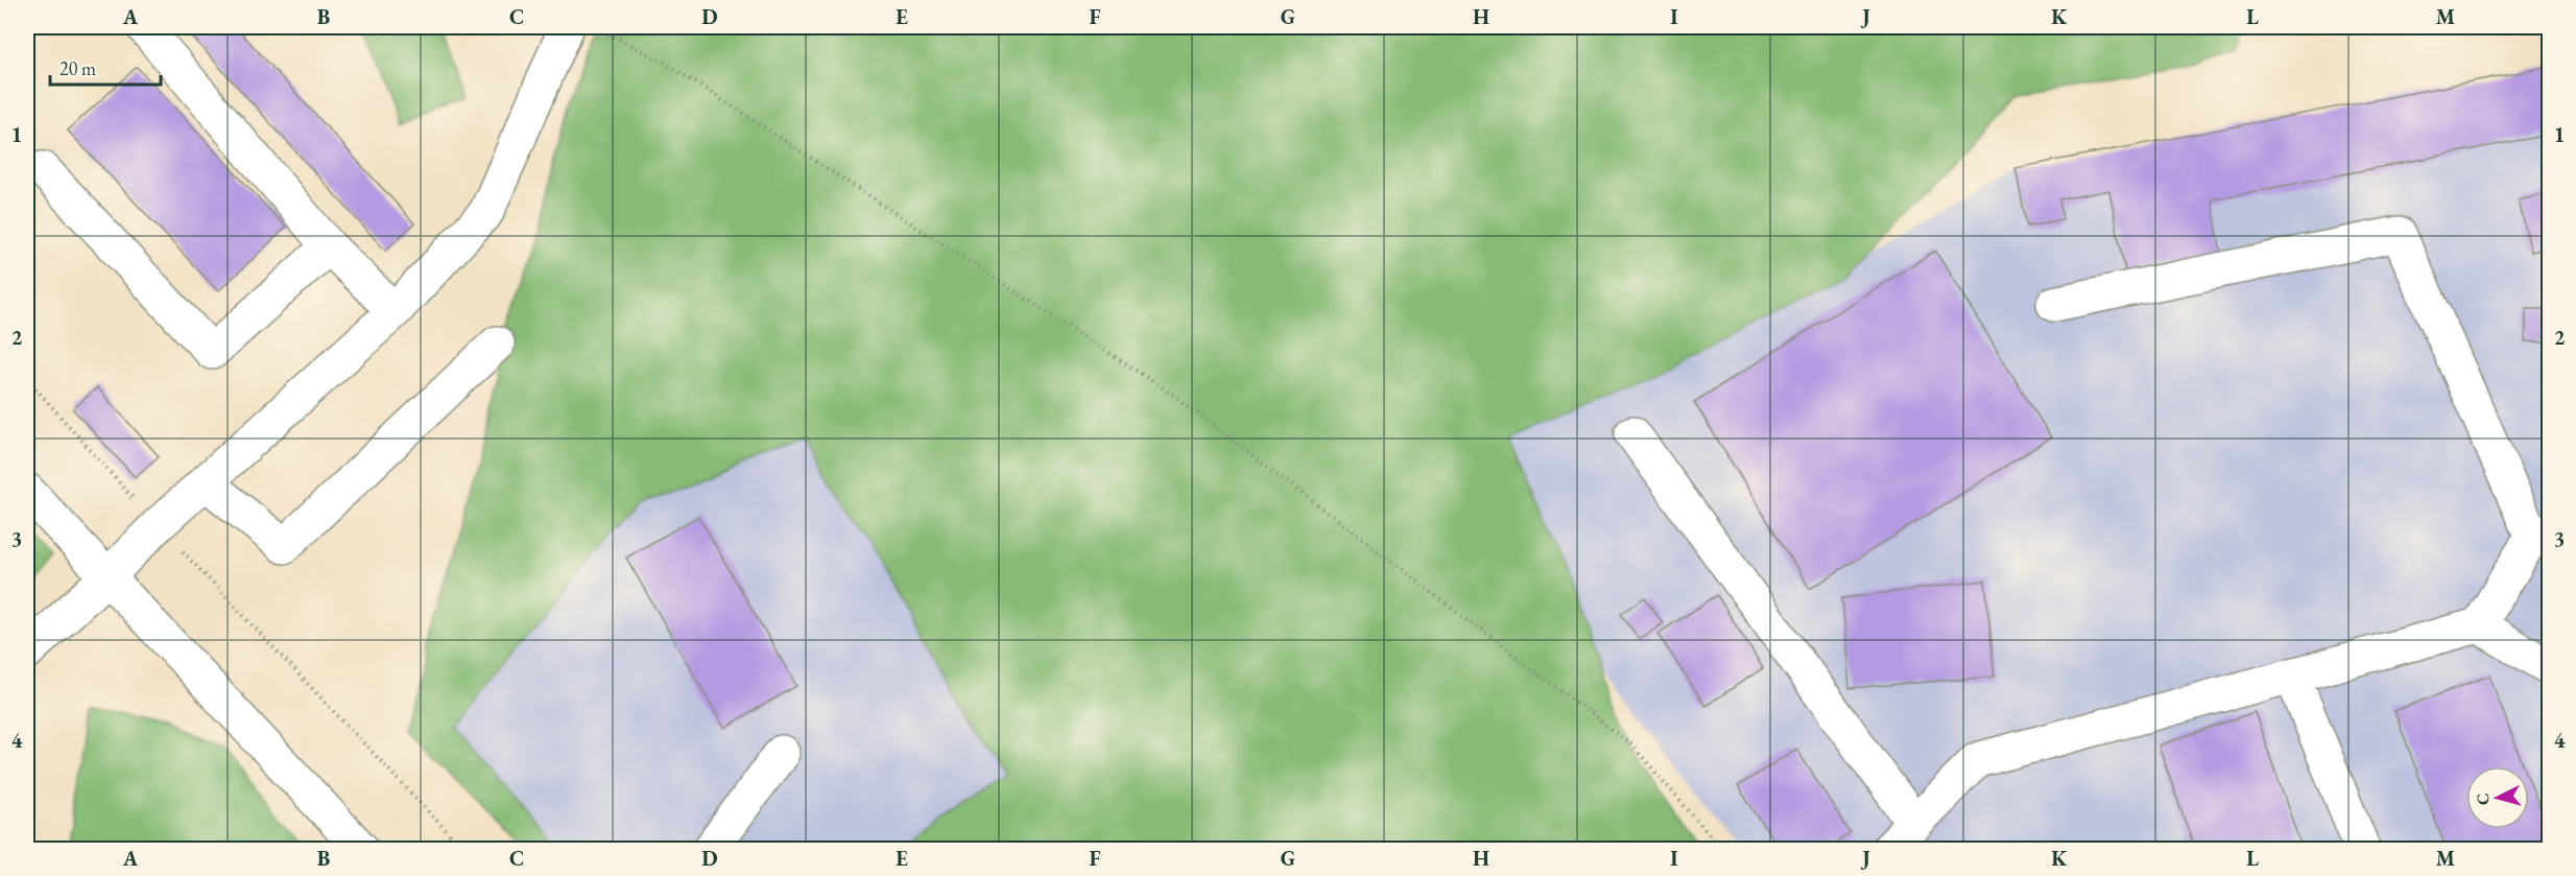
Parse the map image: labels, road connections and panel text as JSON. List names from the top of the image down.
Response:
{
  "scale_bar": "20 m",
  "north": "left",
  "grid": {
    "columns": [
      "A",
      "B",
      "C",
      "D",
      "E",
      "F",
      "G",
      "H",
      "I",
      "J",
      "K",
      "L",
      "M"
    ],
    "rows": [
      "1",
      "2",
      "3",
      "4"
    ]
  }
}
